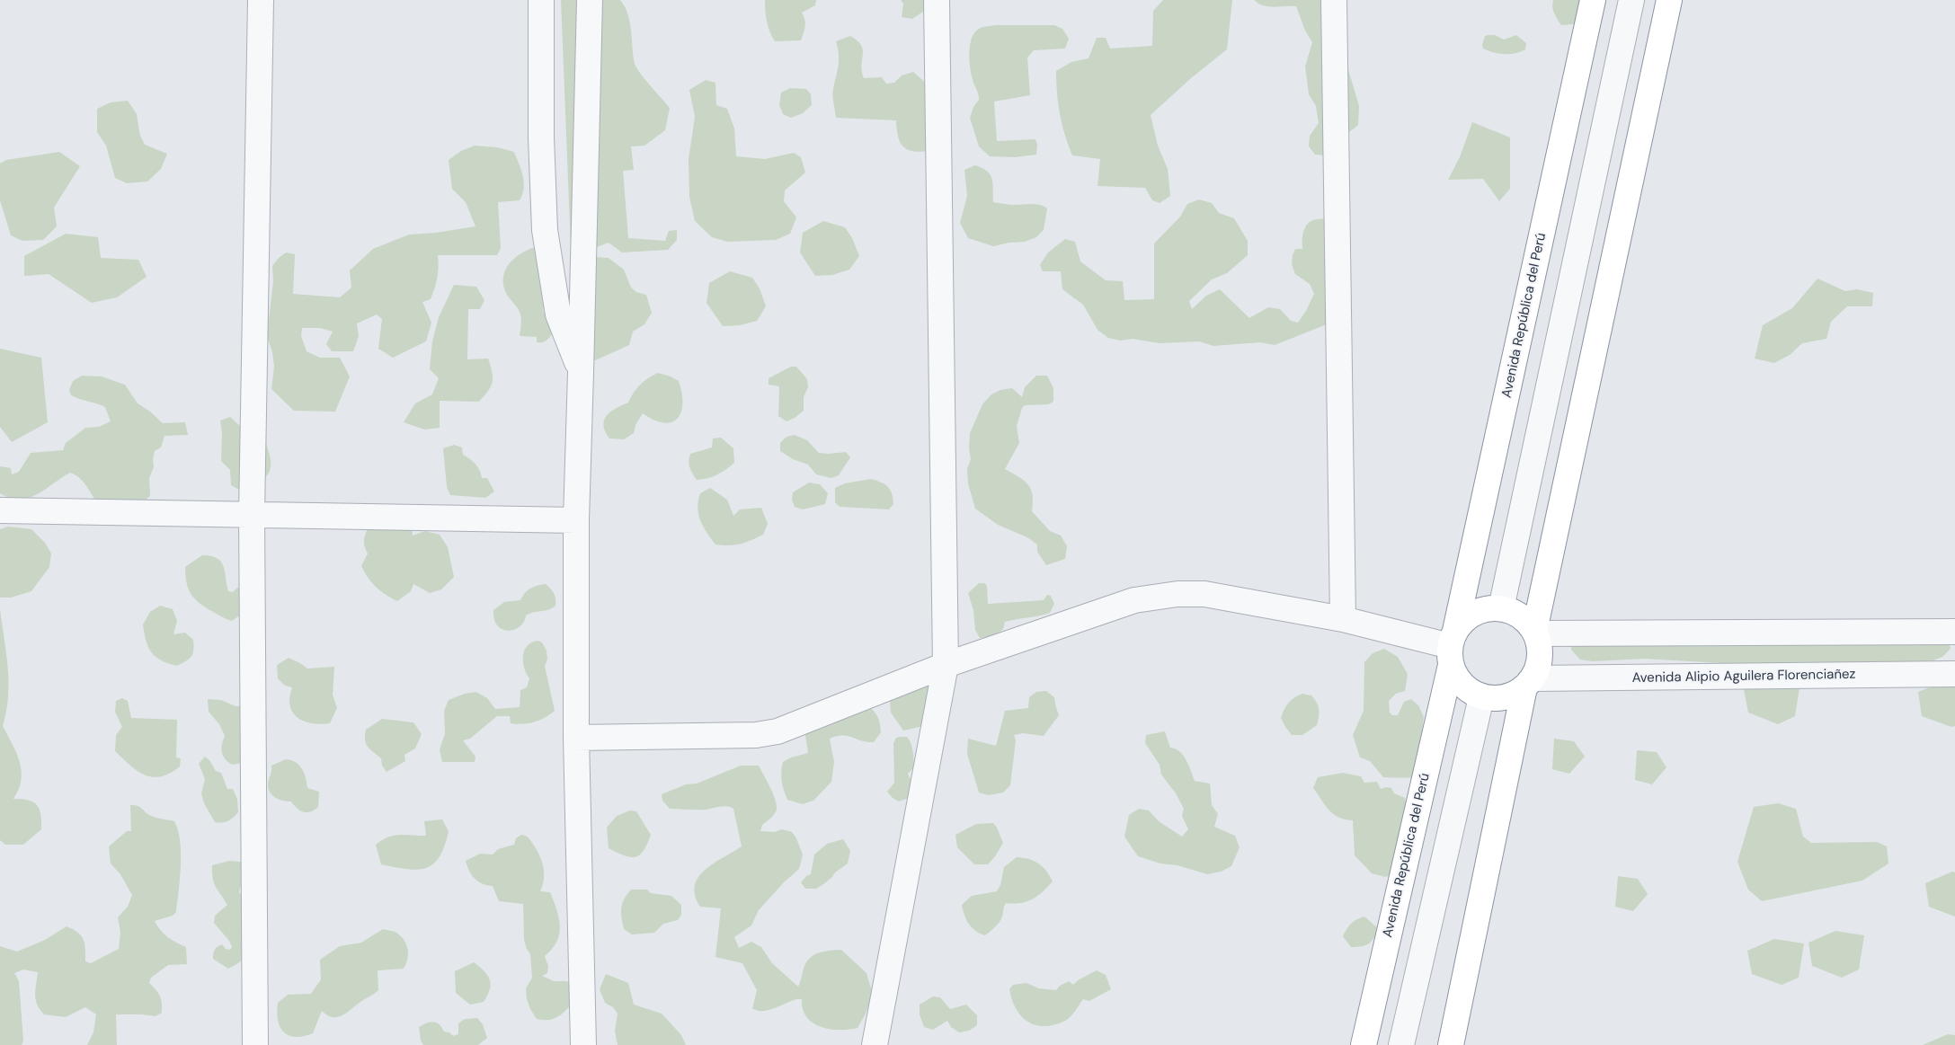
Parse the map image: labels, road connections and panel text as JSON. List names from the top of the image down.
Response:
{
  "streets": {
    "highway": ["Avenida República del Perú"],
    "street": ["Avenida Alipio Aguilera Florenciañez"]
  },
  "crossings": [
    ["Avenida República del Perú", "Avenida Alipio Aguilera Florenciañez"]
  ]
}
